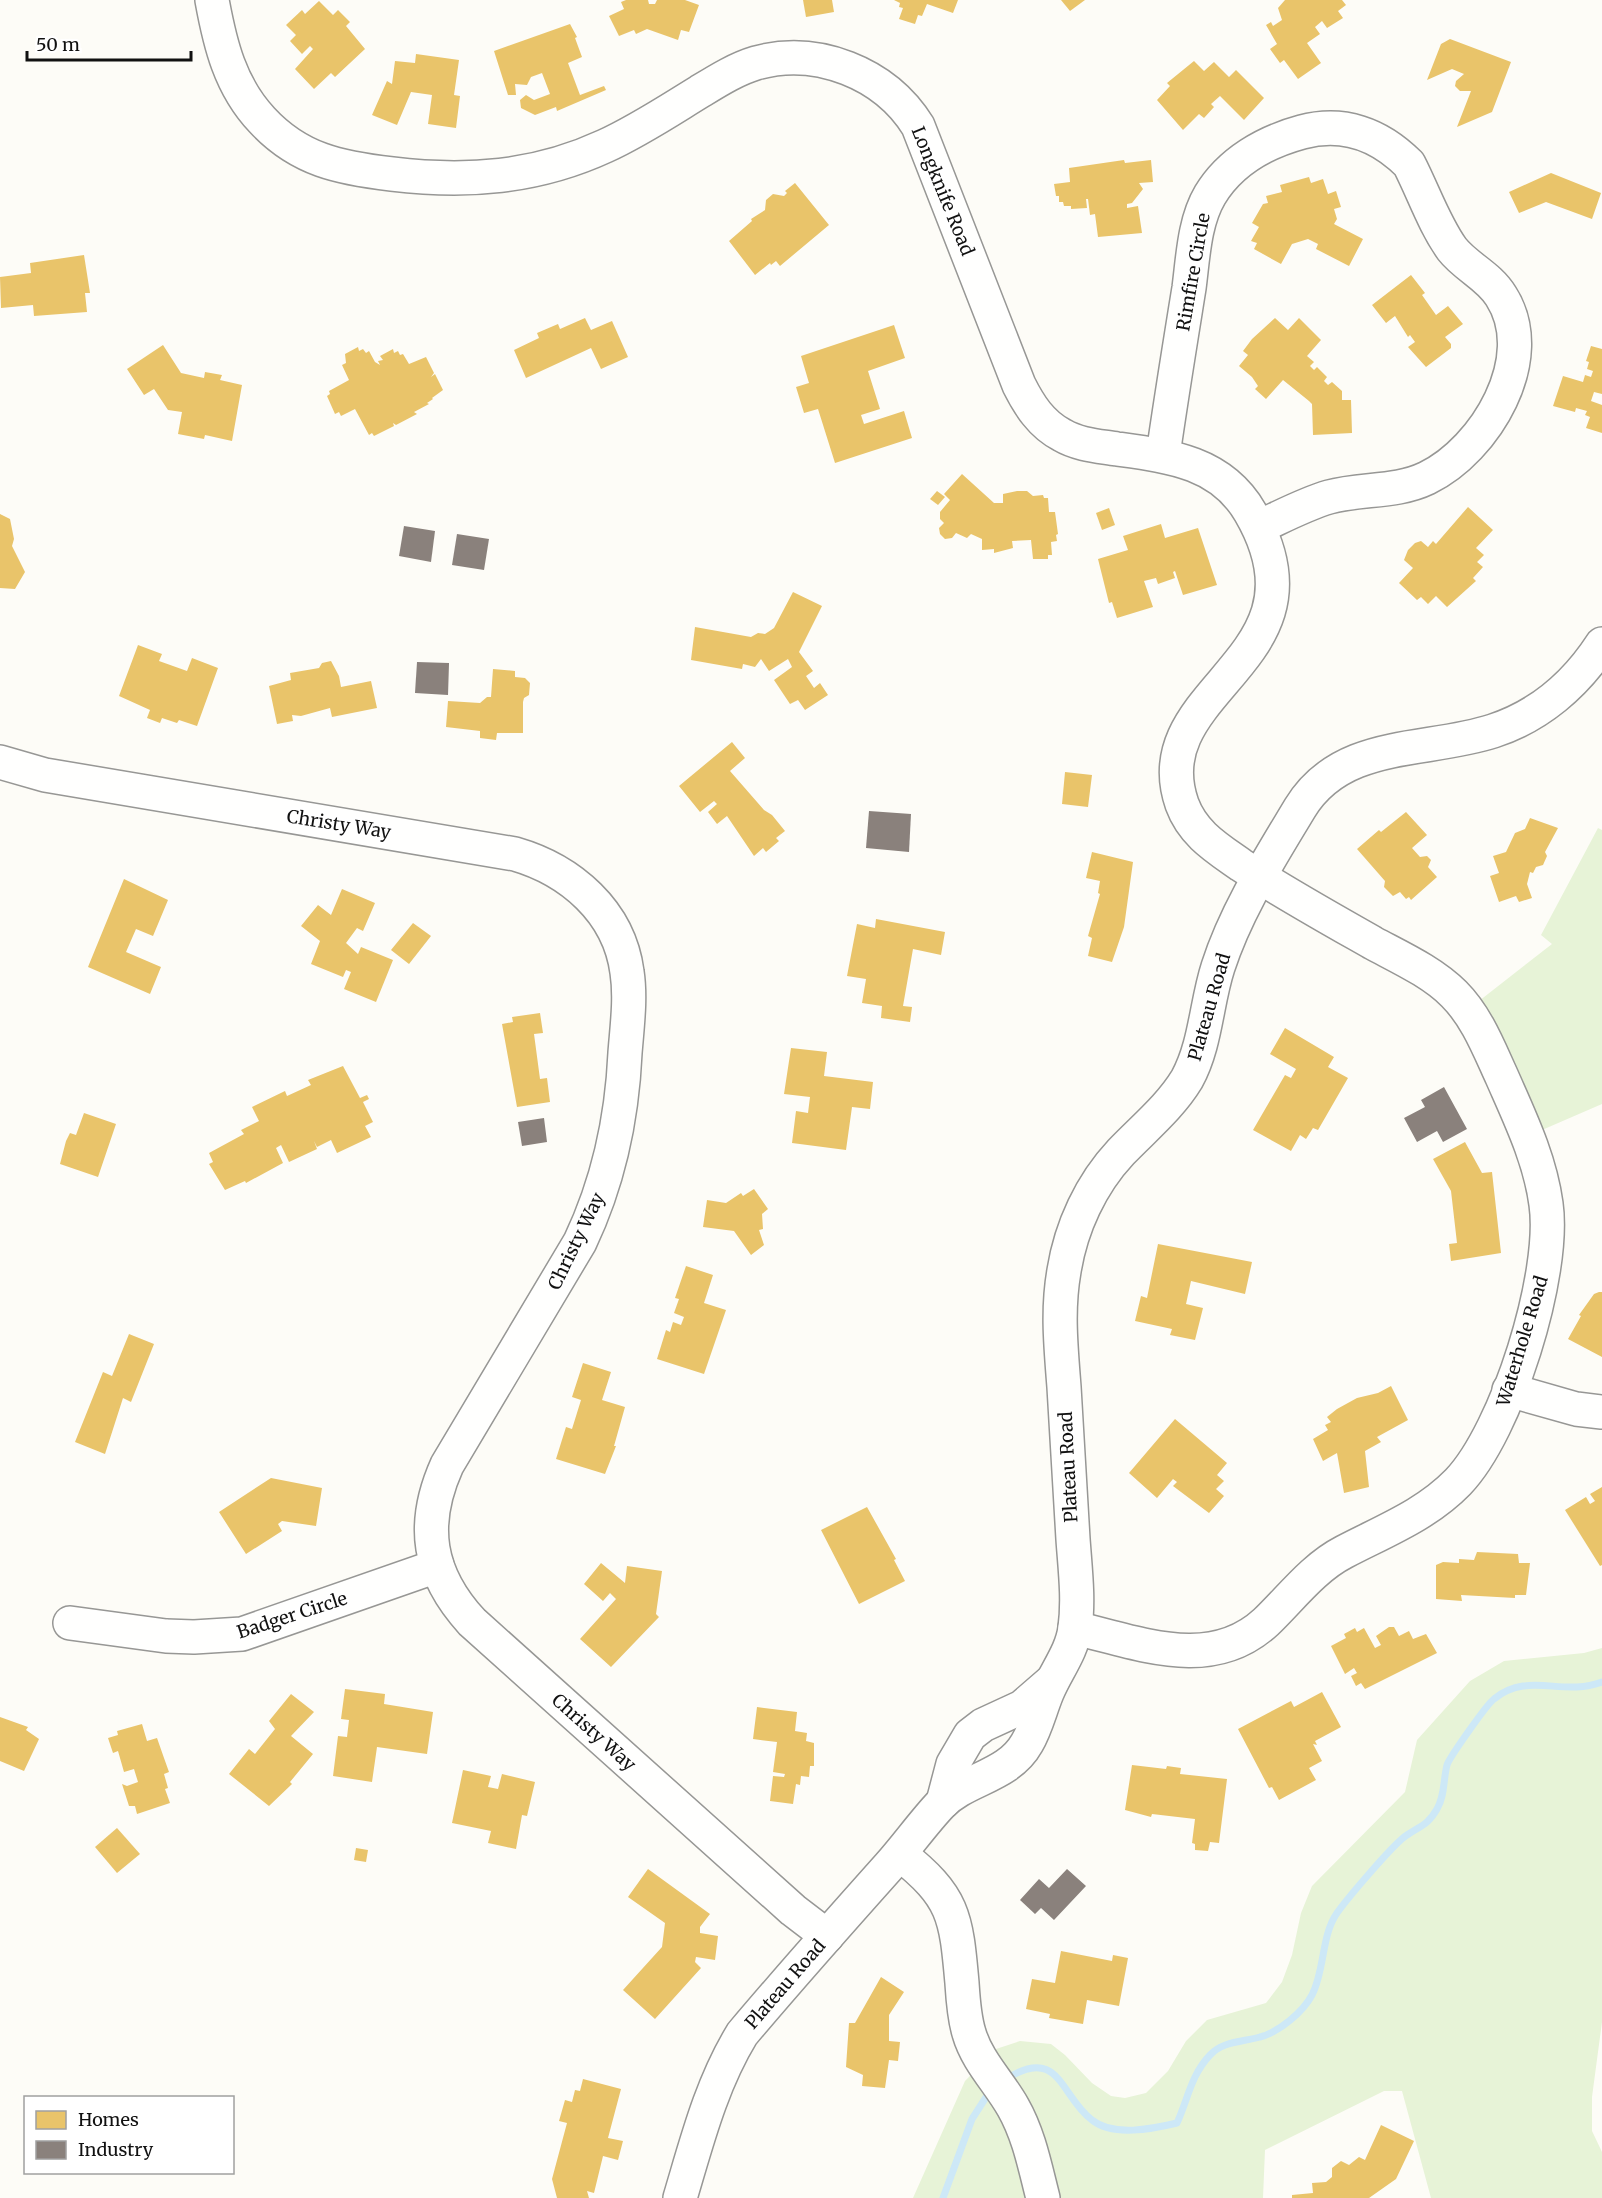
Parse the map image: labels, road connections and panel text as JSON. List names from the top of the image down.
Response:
{
  "streets": {
    "street": [
      "Longknife Road",
      "Rimfire Circle",
      "Christy Way",
      "Plateau Road",
      "Waterhole Road",
      "Badger Circle"
    ]
  },
  "crossings": [
    ["Longknife Road", "Rimfire Circle"],
    ["Longknife Road", "Plateau Road"],
    ["Longknife Road", "Waterhole Road"],
    ["Christy Way", "Plateau Road"],
    ["Christy Way", "Badger Circle"],
    ["Plateau Road", "Waterhole Road"]
  ],
  "legend": ["Homes", "Industry"],
  "scale_bar": "50 m"
}
